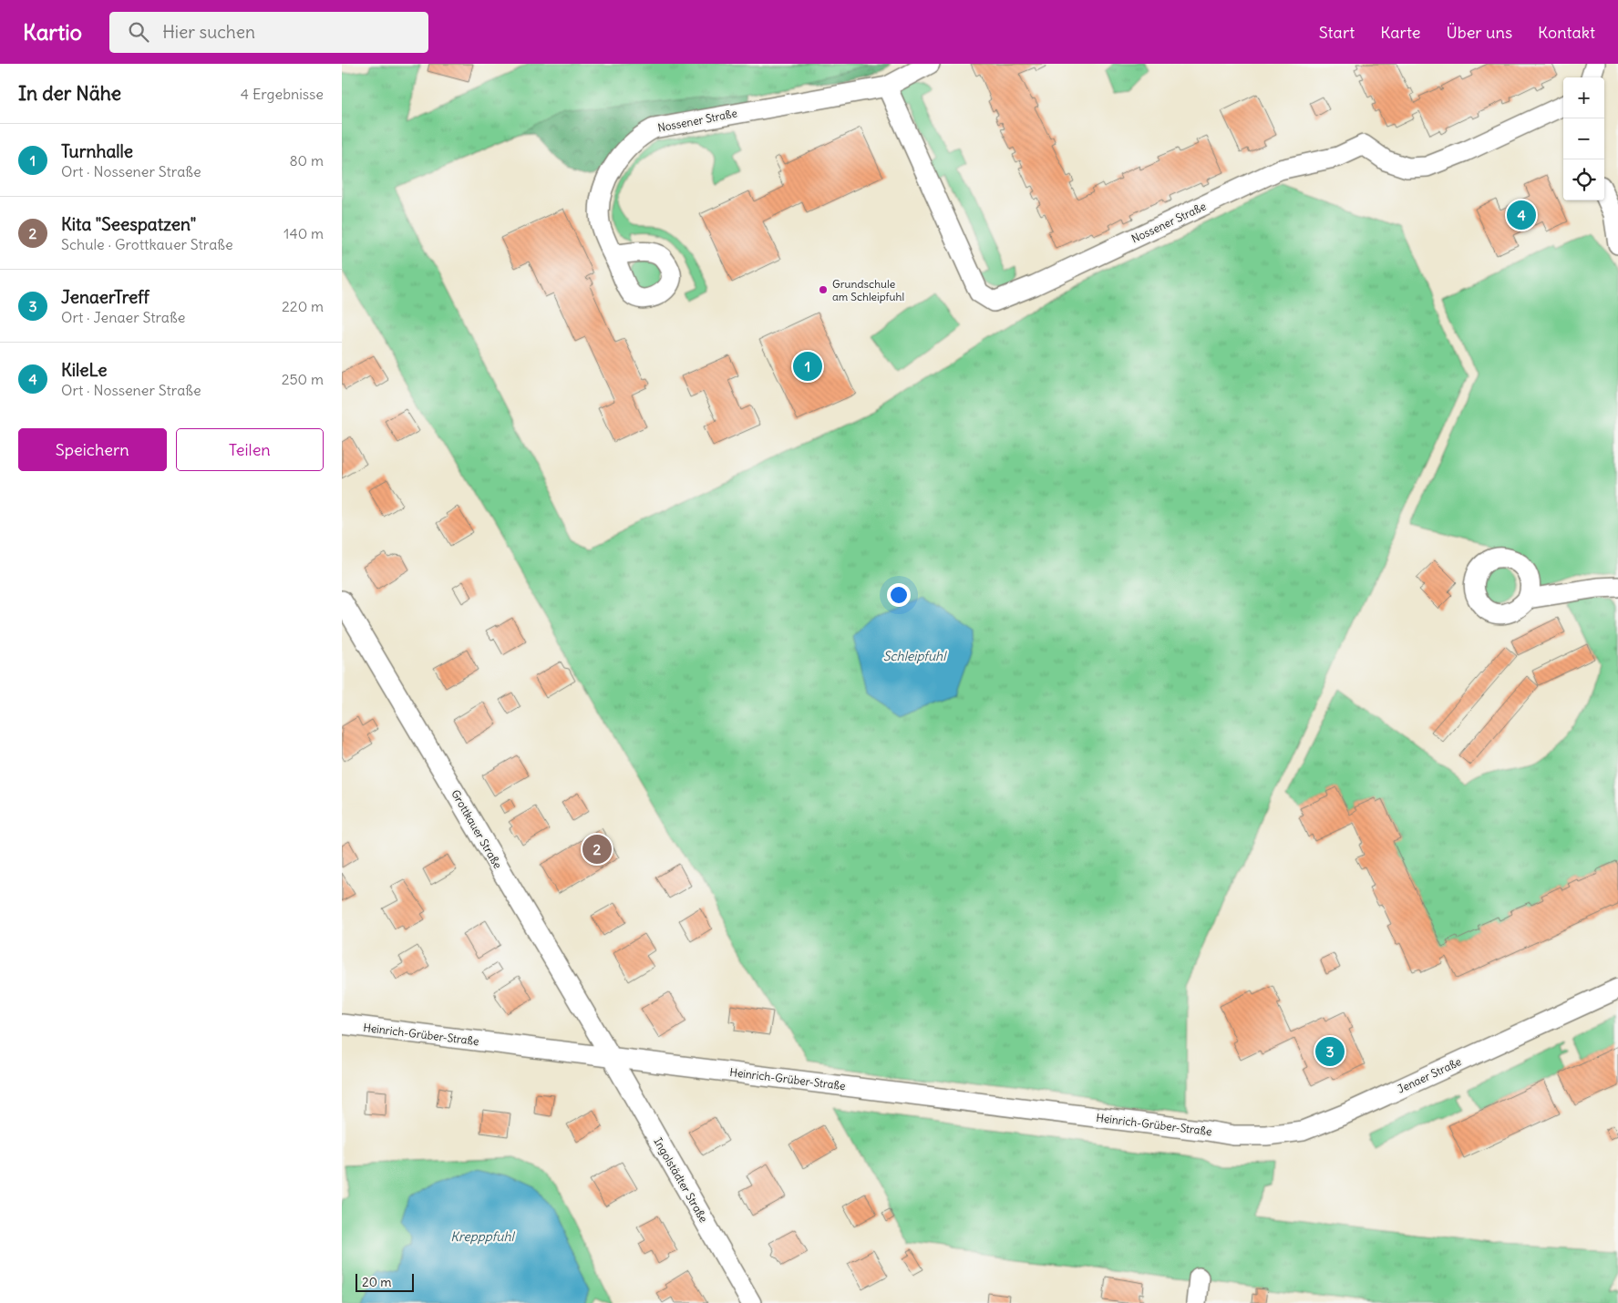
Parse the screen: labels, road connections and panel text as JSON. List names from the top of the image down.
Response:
{
  "streets": {
    "street": [
      "Nossener Straße",
      "Grottkauer Straße",
      "Heinrich-Grüber-Straße",
      "Jenaer Straße",
      "Ingolstädter Straße"
    ]
  },
  "crossings": [
    ["Grottkauer Straße", "Heinrich-Grüber-Straße"],
    ["Grottkauer Straße", "Ingolstädter Straße"],
    ["Heinrich-Grüber-Straße", "Jenaer Straße"],
    ["Heinrich-Grüber-Straße", "Ingolstädter Straße"]
  ],
  "water": ["Schleipfuhl", "Krepppfuhl"],
  "places": ["Grundschule am Schleipfuhl"],
  "scale_bar": "20 m",
  "page": {
    "header": "Kartio",
    "search": "Hier suchen",
    "nav": [
      "Start",
      "Karte",
      "Über uns",
      "Kontakt"
    ],
    "heading": ["In der Nähe", "4 Ergebnisse"],
    "map_buttons": ["+", "−"],
    "list": [
      {
        "mark": "1",
        "name": "Turnhalle",
        "note": "Ort · Nossener Straße",
        "value": "80 m"
      },
      {
        "mark": "2",
        "name": "Kita \"Seespatzen\"",
        "note": "Schule · Grottkauer Straße",
        "value": "140 m"
      },
      {
        "mark": "3",
        "name": "JenaerTreff",
        "note": "Ort · Jenaer Straße",
        "value": "220 m"
      },
      {
        "mark": "4",
        "name": "KileLe",
        "note": "Ort · Nossener Straße",
        "value": "250 m"
      }
    ],
    "pins": [
      "4",
      "1",
      "2",
      "3"
    ],
    "buttons": ["Speichern", "Teilen"],
    "scale": "20 m"
  }
}
